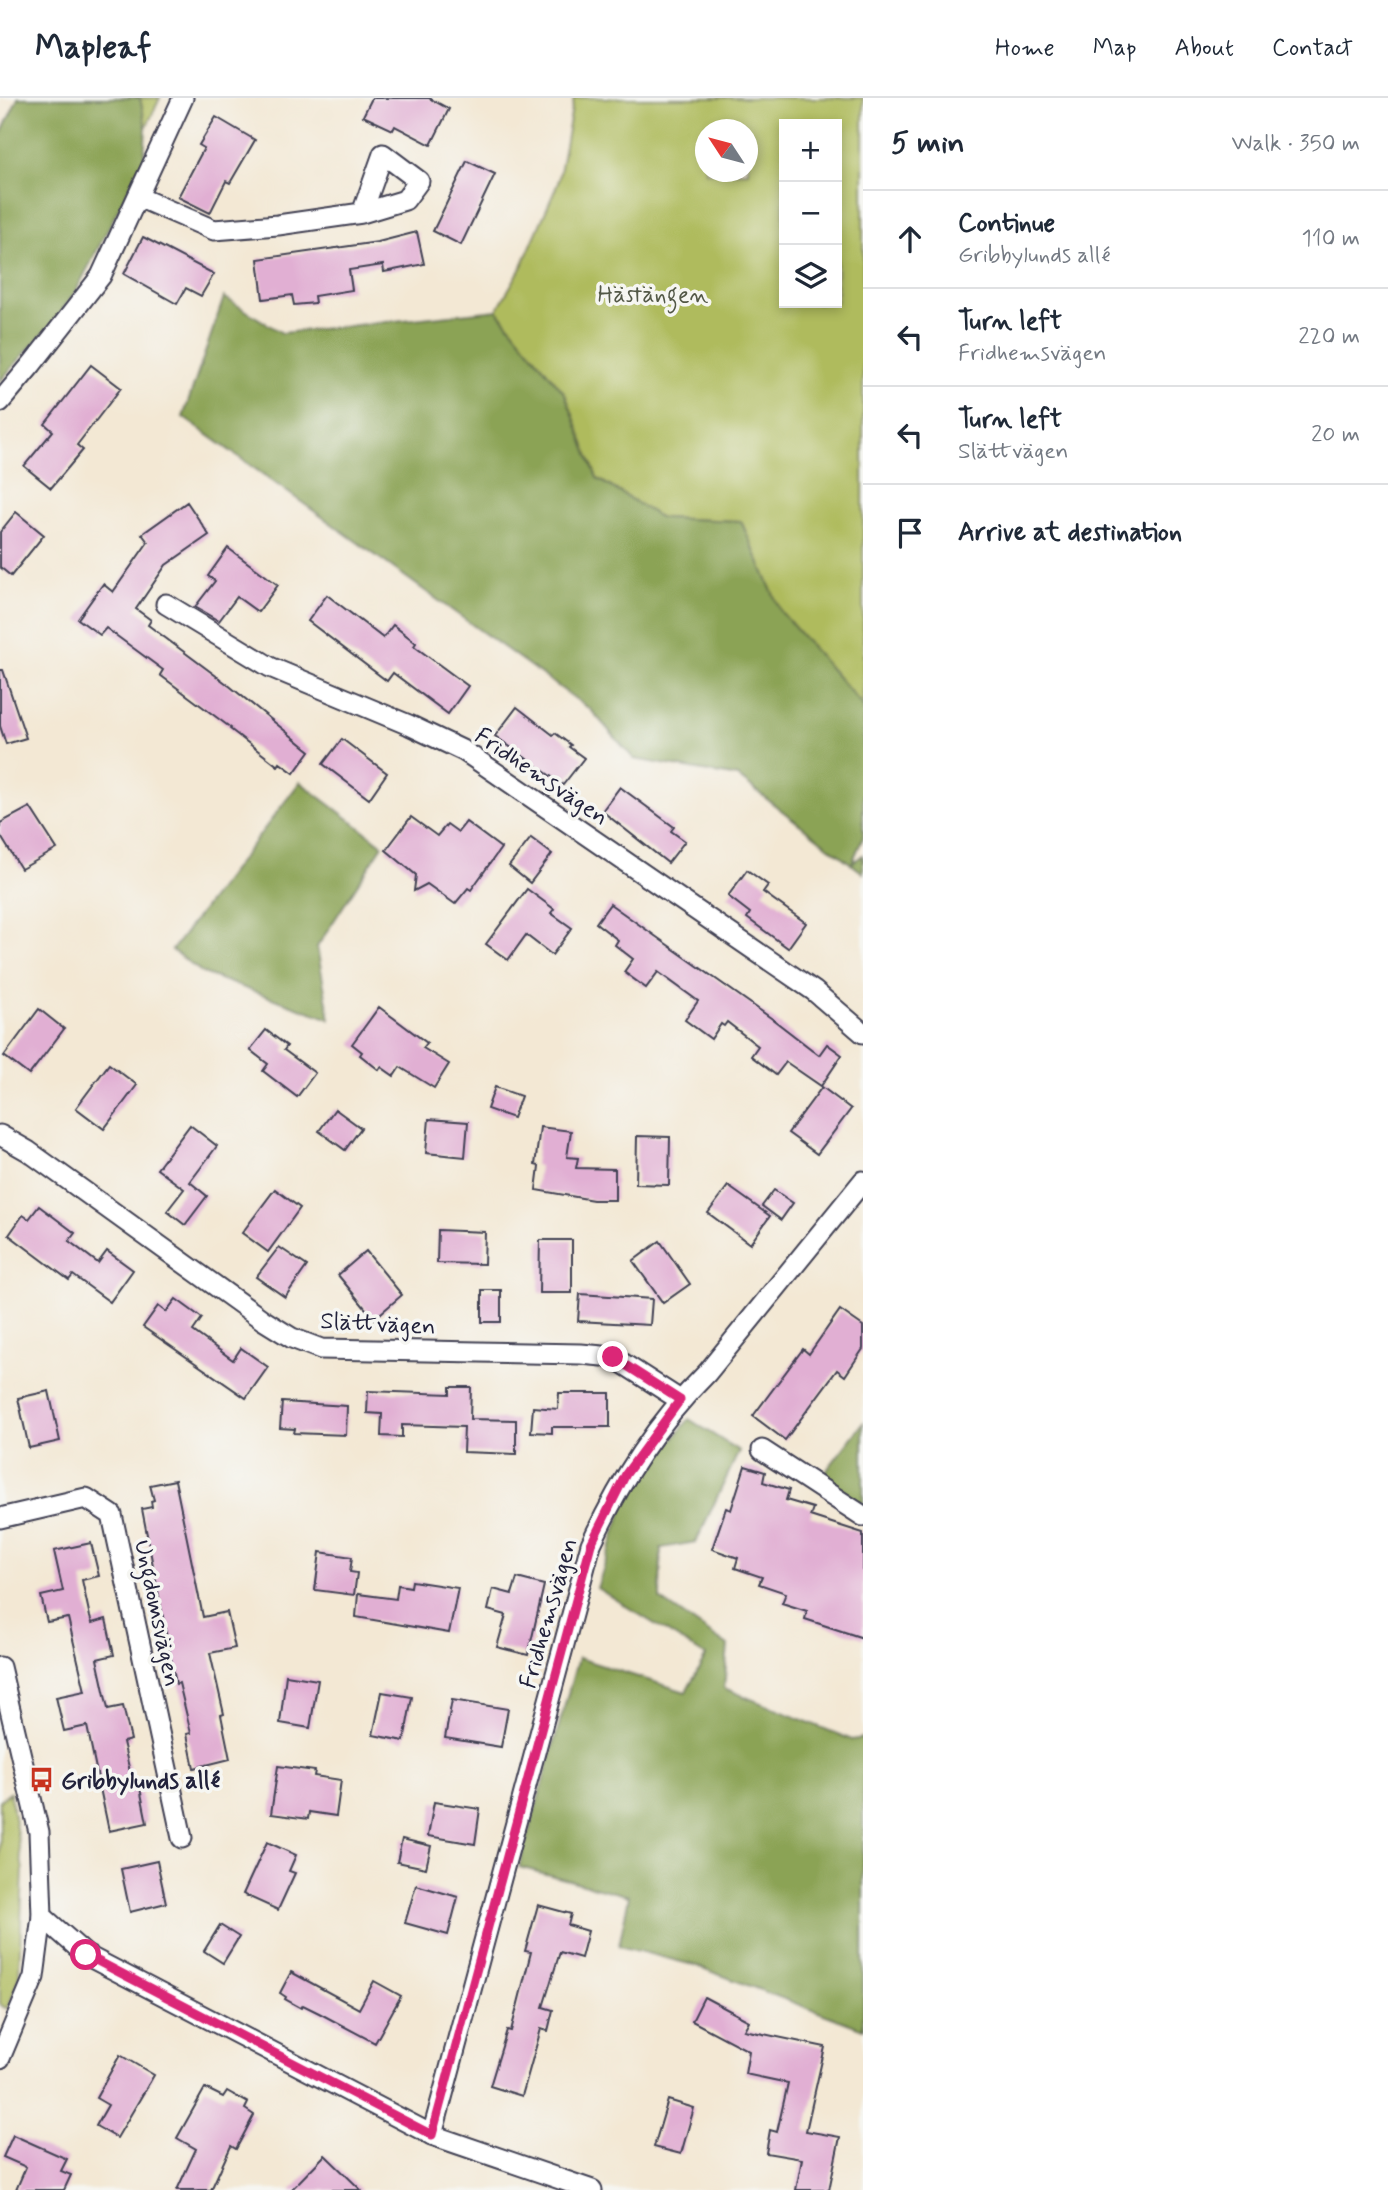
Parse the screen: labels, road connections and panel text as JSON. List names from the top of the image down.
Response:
{
  "streets": {
    "street": ["Fridhemsvägen", "Slättvägen", "Ungdomsvägen"]
  },
  "crossings": [
    ["Fridhemsvägen", "Slättvägen"]
  ],
  "parks": ["Hästängen"],
  "places": {
    "bus stop": ["Gribbylunds allé"]
  },
  "north": "top left",
  "page": {
    "header": "Mapleaf",
    "nav": [
      "Home",
      "Map",
      "About",
      "Contact"
    ],
    "heading": ["5 min", "Walk · 350 m"],
    "map_buttons": ["+", "−"],
    "list": [
      ["Continue", "Gribbylunds allé", "110 m"],
      ["Turn left", "Fridhemsvägen", "220 m"],
      ["Turn left", "Slättvägen", "20 m"],
      "Arrive at destination"
    ]
  }
}
